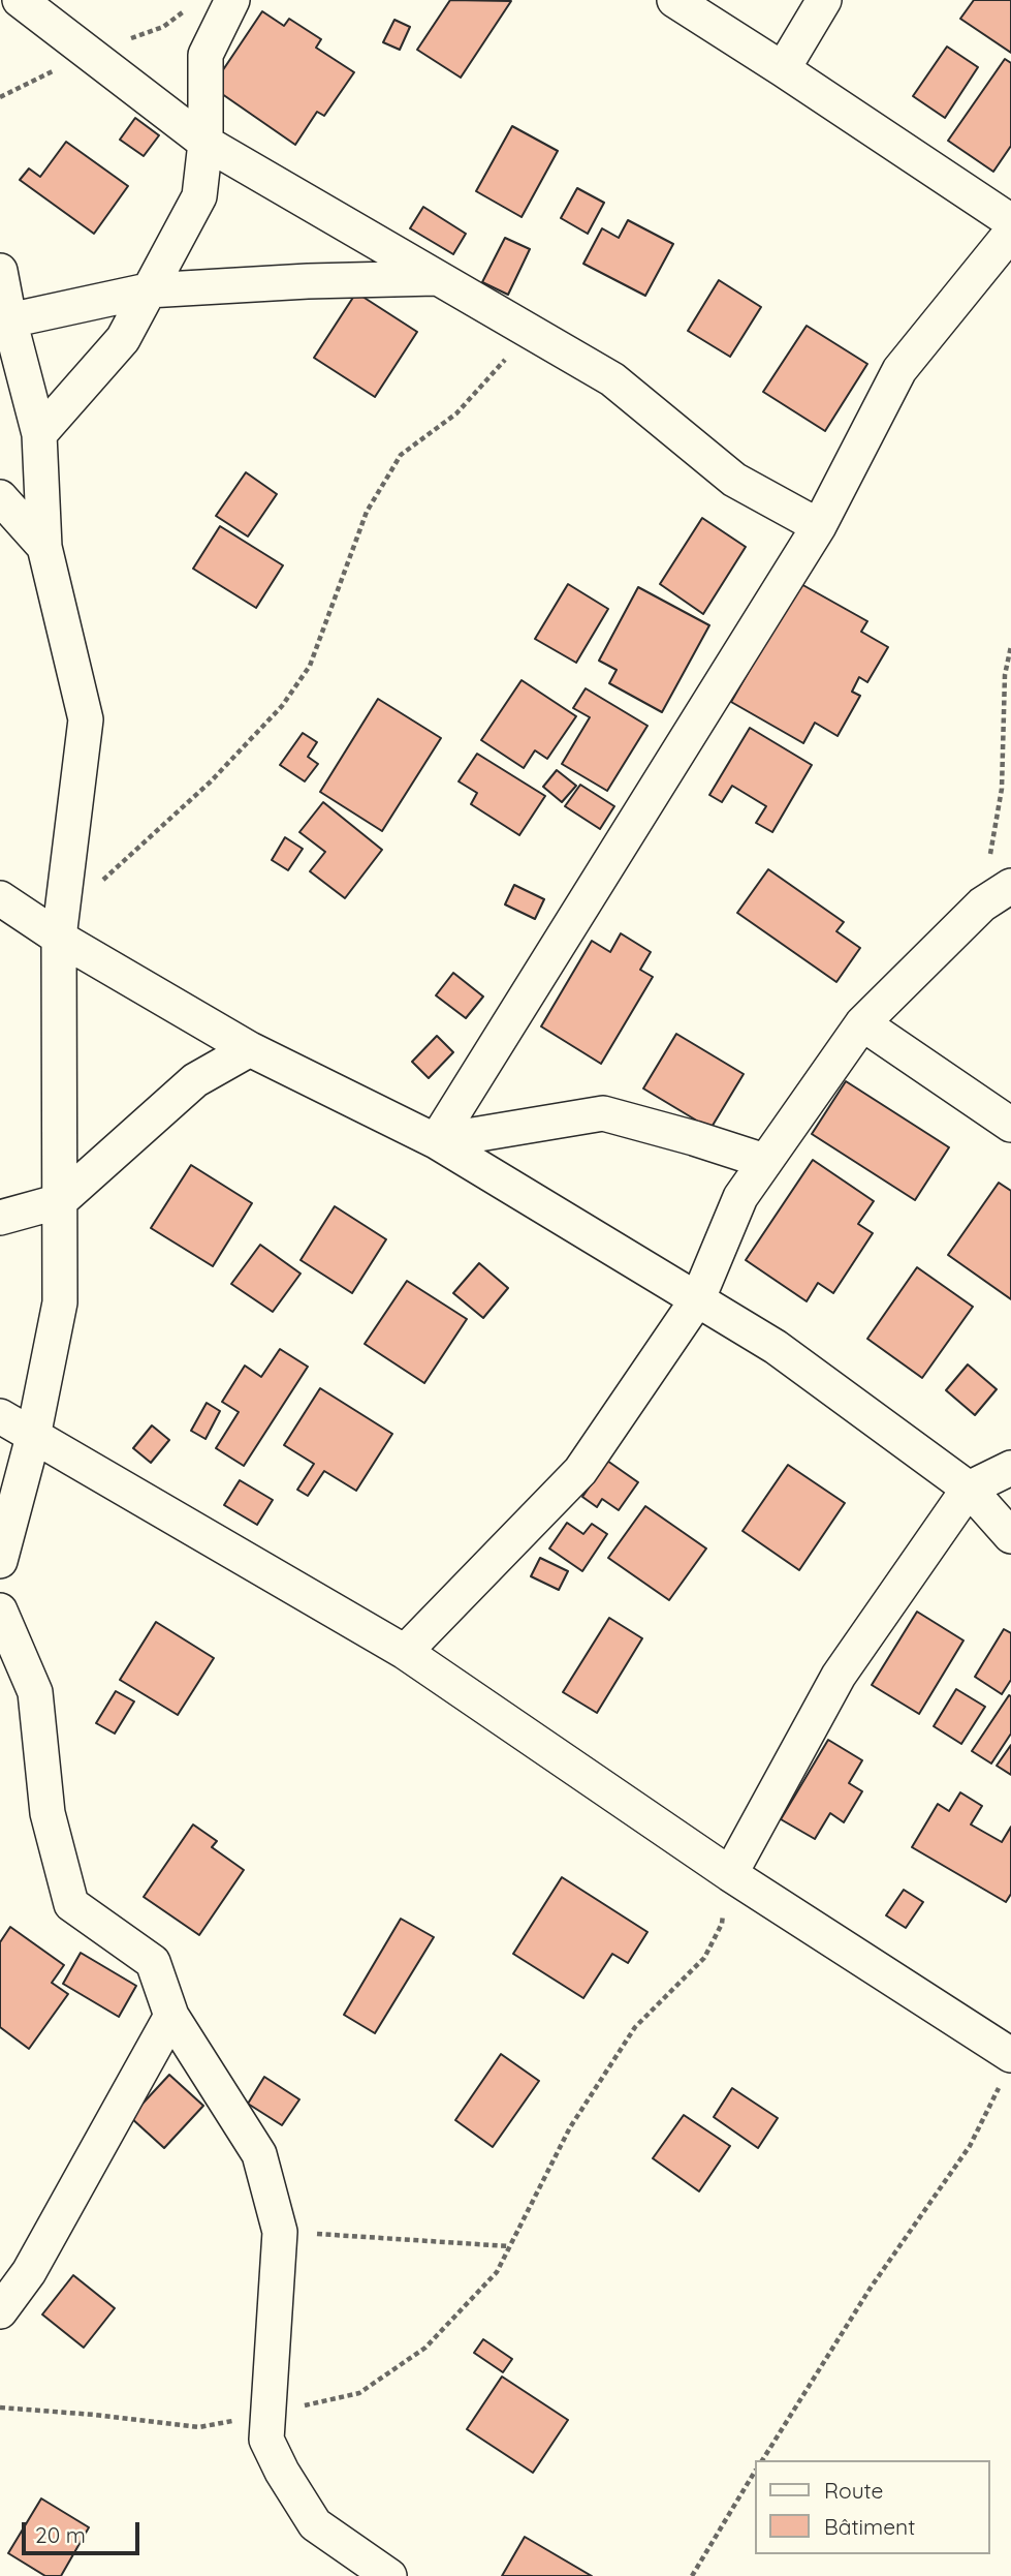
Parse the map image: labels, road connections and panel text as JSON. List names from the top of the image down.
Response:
{
  "legend": ["Route", "Bâtiment"],
  "scale_bar": "20 m"
}
